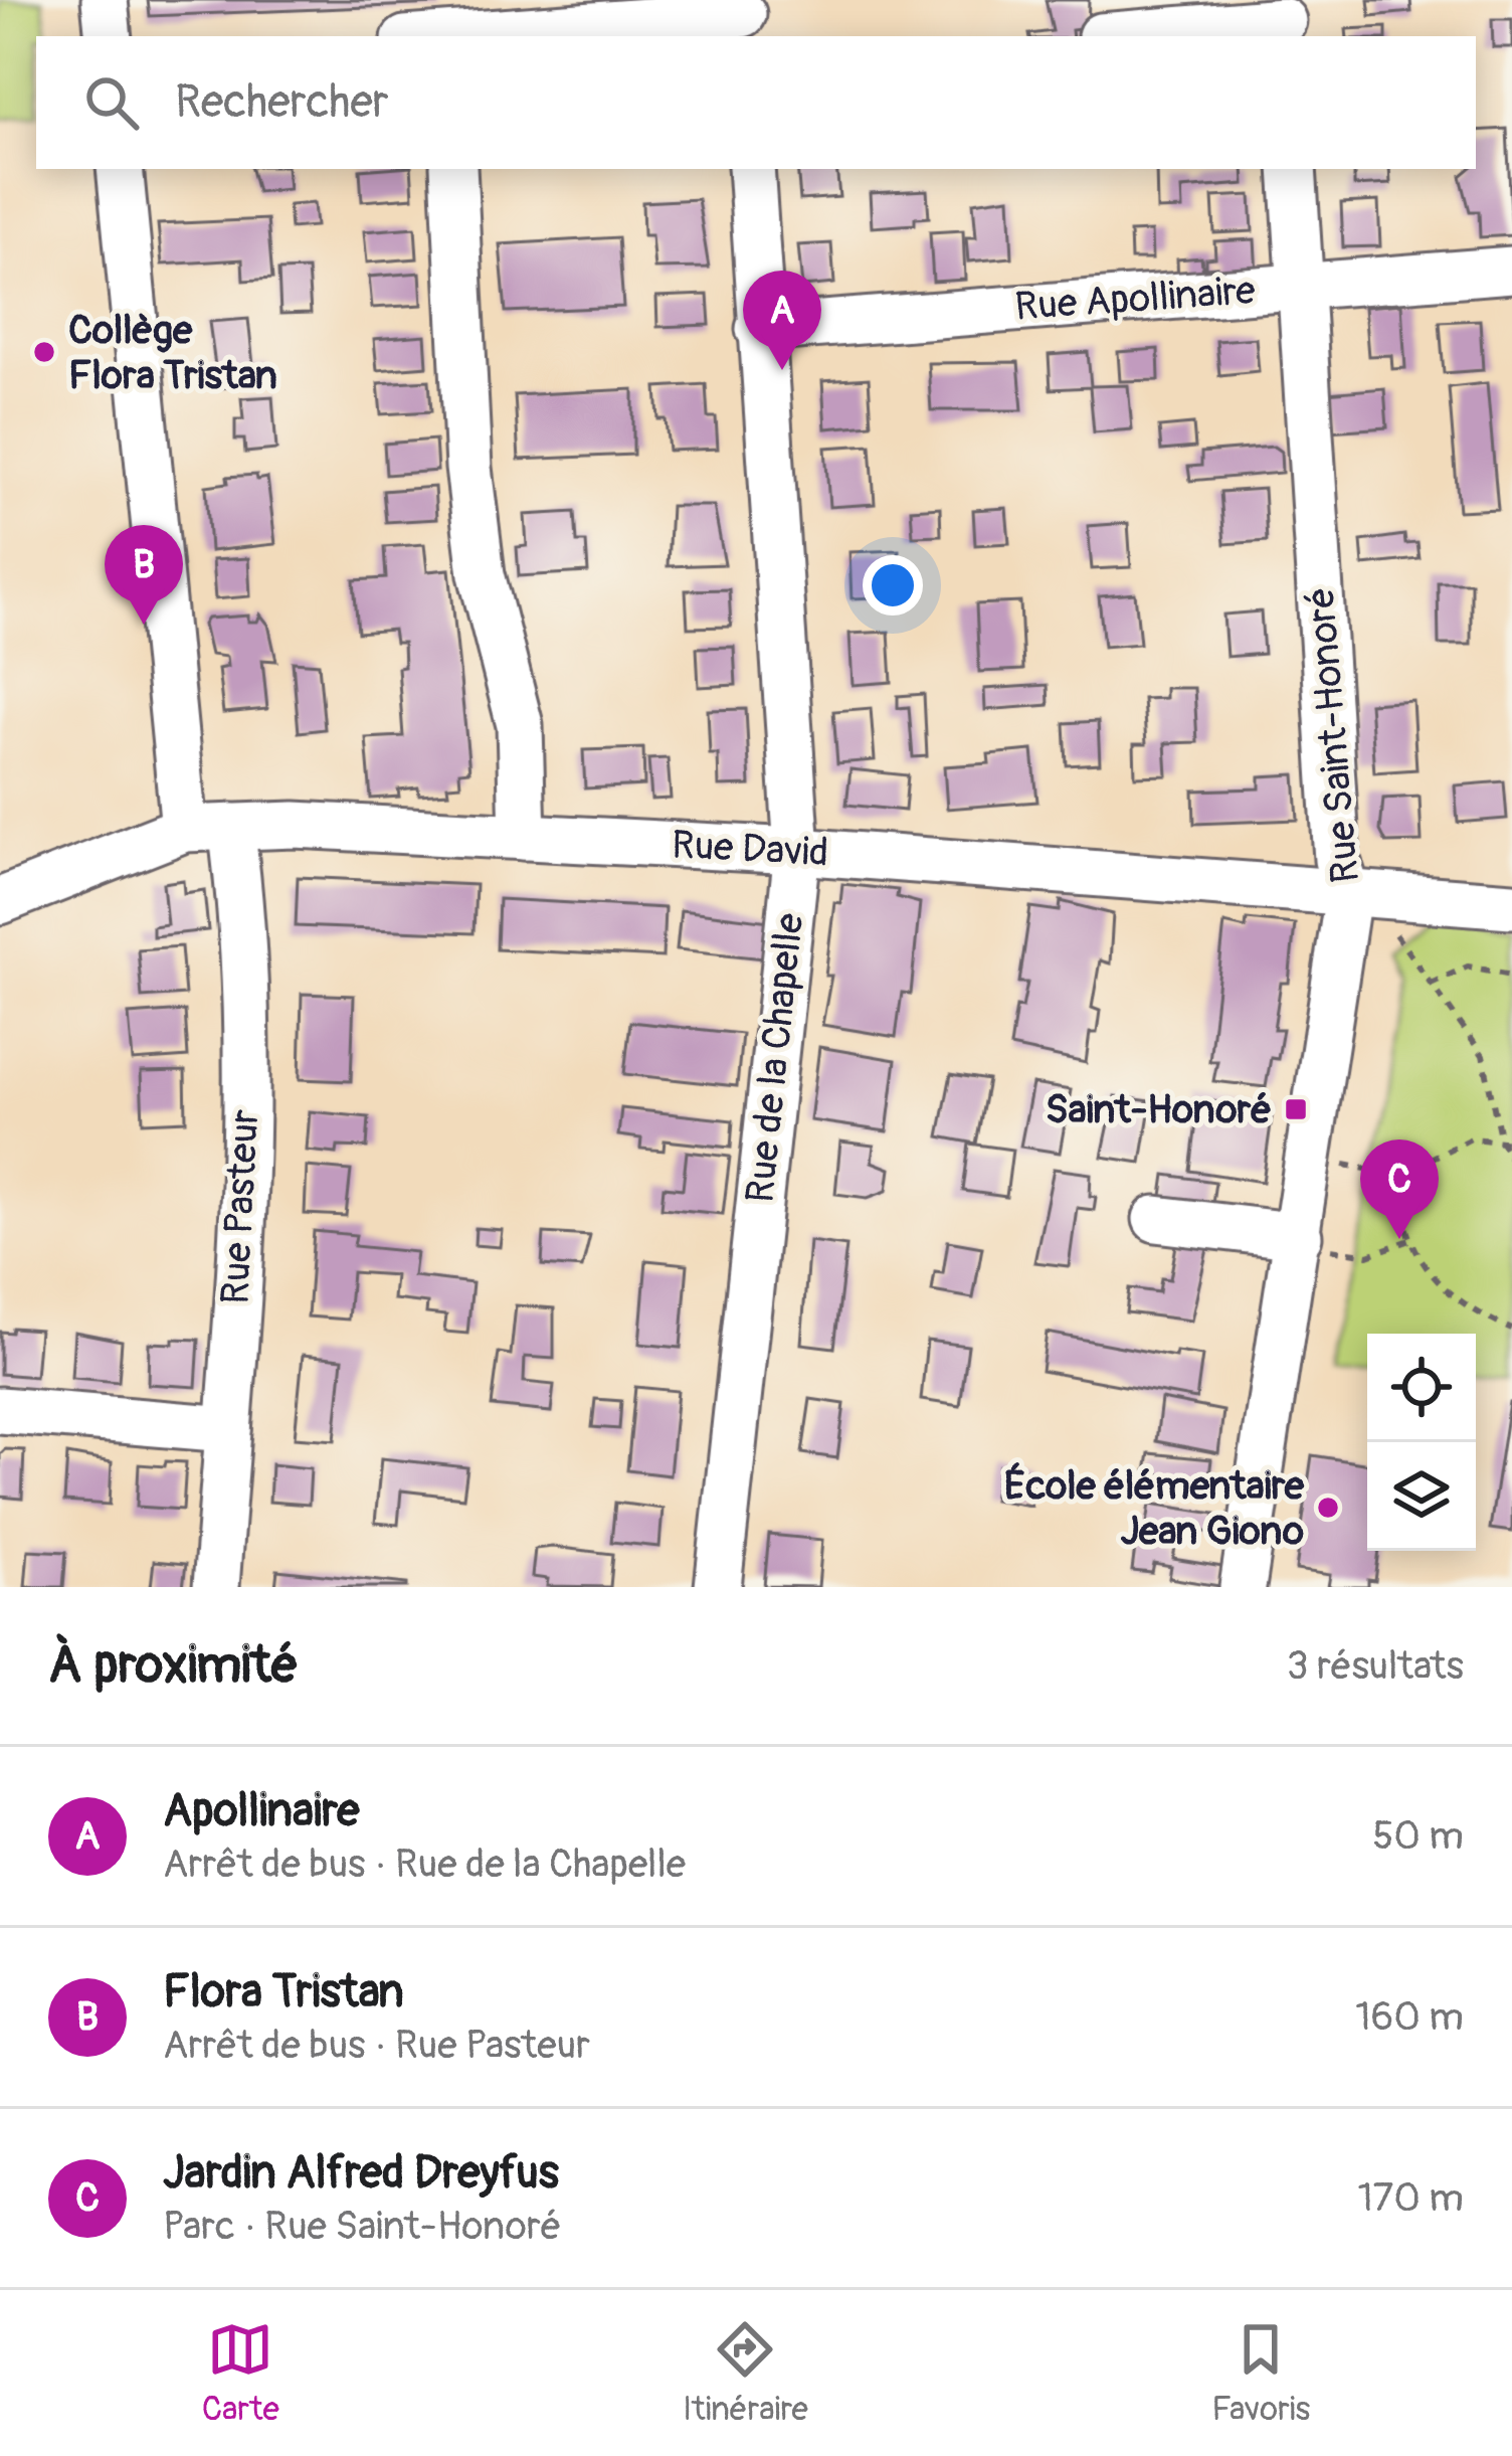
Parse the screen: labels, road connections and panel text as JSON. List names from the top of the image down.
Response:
{
  "streets": {
    "street": [
      "Rue Apollinaire",
      "Rue Saint-Honoré",
      "Rue David",
      "Rue de la Chapelle",
      "Rue Pasteur"
    ]
  },
  "crossings": [
    ["Rue Apollinaire", "Rue Saint-Honoré"],
    ["Rue Apollinaire", "Rue de la Chapelle"],
    ["Rue Saint-Honoré", "Rue David"],
    ["Rue David", "Rue de la Chapelle"],
    ["Rue David", "Rue Pasteur"]
  ],
  "places": {
    "other": ["Collège Flora Tristan", "École élémentaire Jean Giono"],
    "transit": ["Saint-Honoré"]
  },
  "page": {
    "search": "Rechercher",
    "pins": ["A", "B", "C"],
    "heading": ["À proximité", "3 résultats"],
    "list": [
      {
        "mark": "A",
        "name": "Apollinaire",
        "note": "Arrêt de bus · Rue de la Chapelle",
        "value": "50 m"
      },
      {
        "mark": "B",
        "name": "Flora Tristan",
        "note": "Arrêt de bus · Rue Pasteur",
        "value": "160 m"
      },
      {
        "mark": "C",
        "name": "Jardin Alfred Dreyfus",
        "note": "Parc · Rue Saint-Honoré",
        "value": "170 m"
      }
    ],
    "nav": ["Carte", "Itinéraire", "Favoris"]
  }
}
